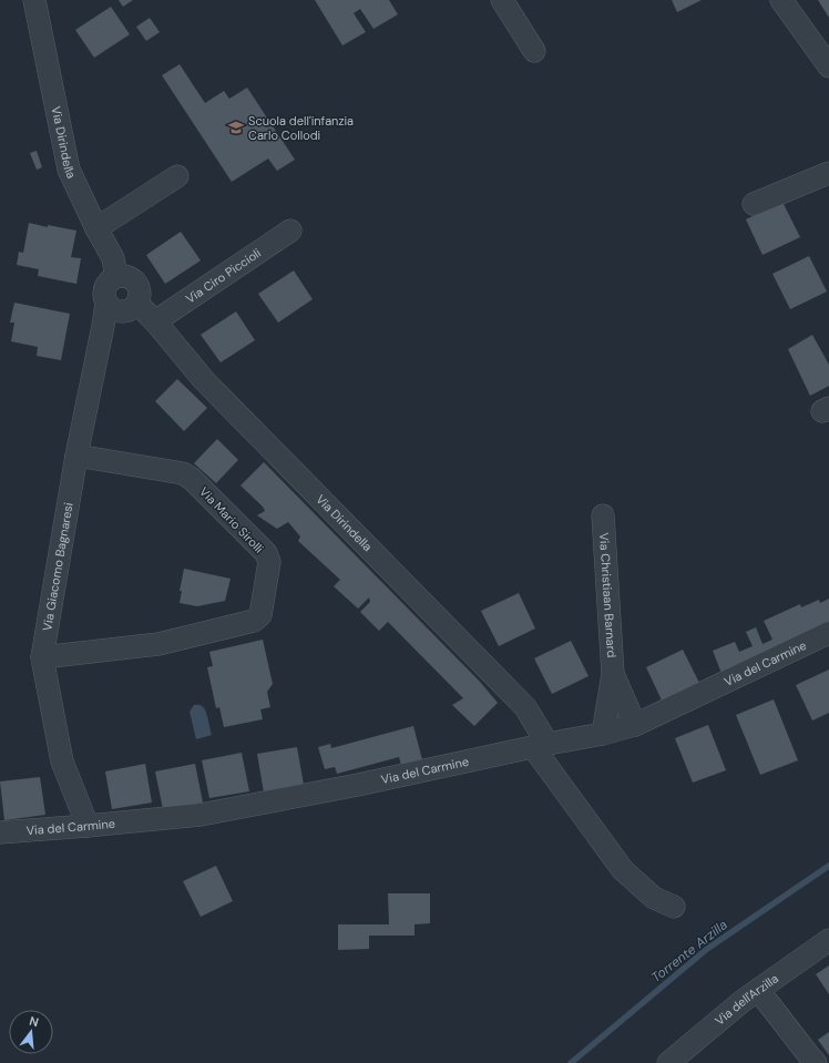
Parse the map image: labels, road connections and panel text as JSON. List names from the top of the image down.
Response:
{
  "streets": {
    "street": [
      "Via Dirindella",
      "Via Ciro Piccioli",
      "Via Mario Sirolli",
      "Via Giacomo Bagnaresi",
      "Via Christiaan Barnard",
      "Via del Carmine",
      "Via dell'Arzilla"
    ]
  },
  "crossings": [
    ["Via Dirindella", "Via Ciro Piccioli"],
    ["Via Dirindella", "Via Giacomo Bagnaresi"],
    ["Via Dirindella", "Via del Carmine"],
    ["Via Mario Sirolli", "Via Giacomo Bagnaresi"],
    ["Via Giacomo Bagnaresi", "Via del Carmine"],
    ["Via Christiaan Barnard", "Via del Carmine"]
  ],
  "water": ["Torrente Arzilla"],
  "places": {
    "school or university": ["Scuola dell'infanzia Carlo Collodi"]
  },
  "north": "top"
}
